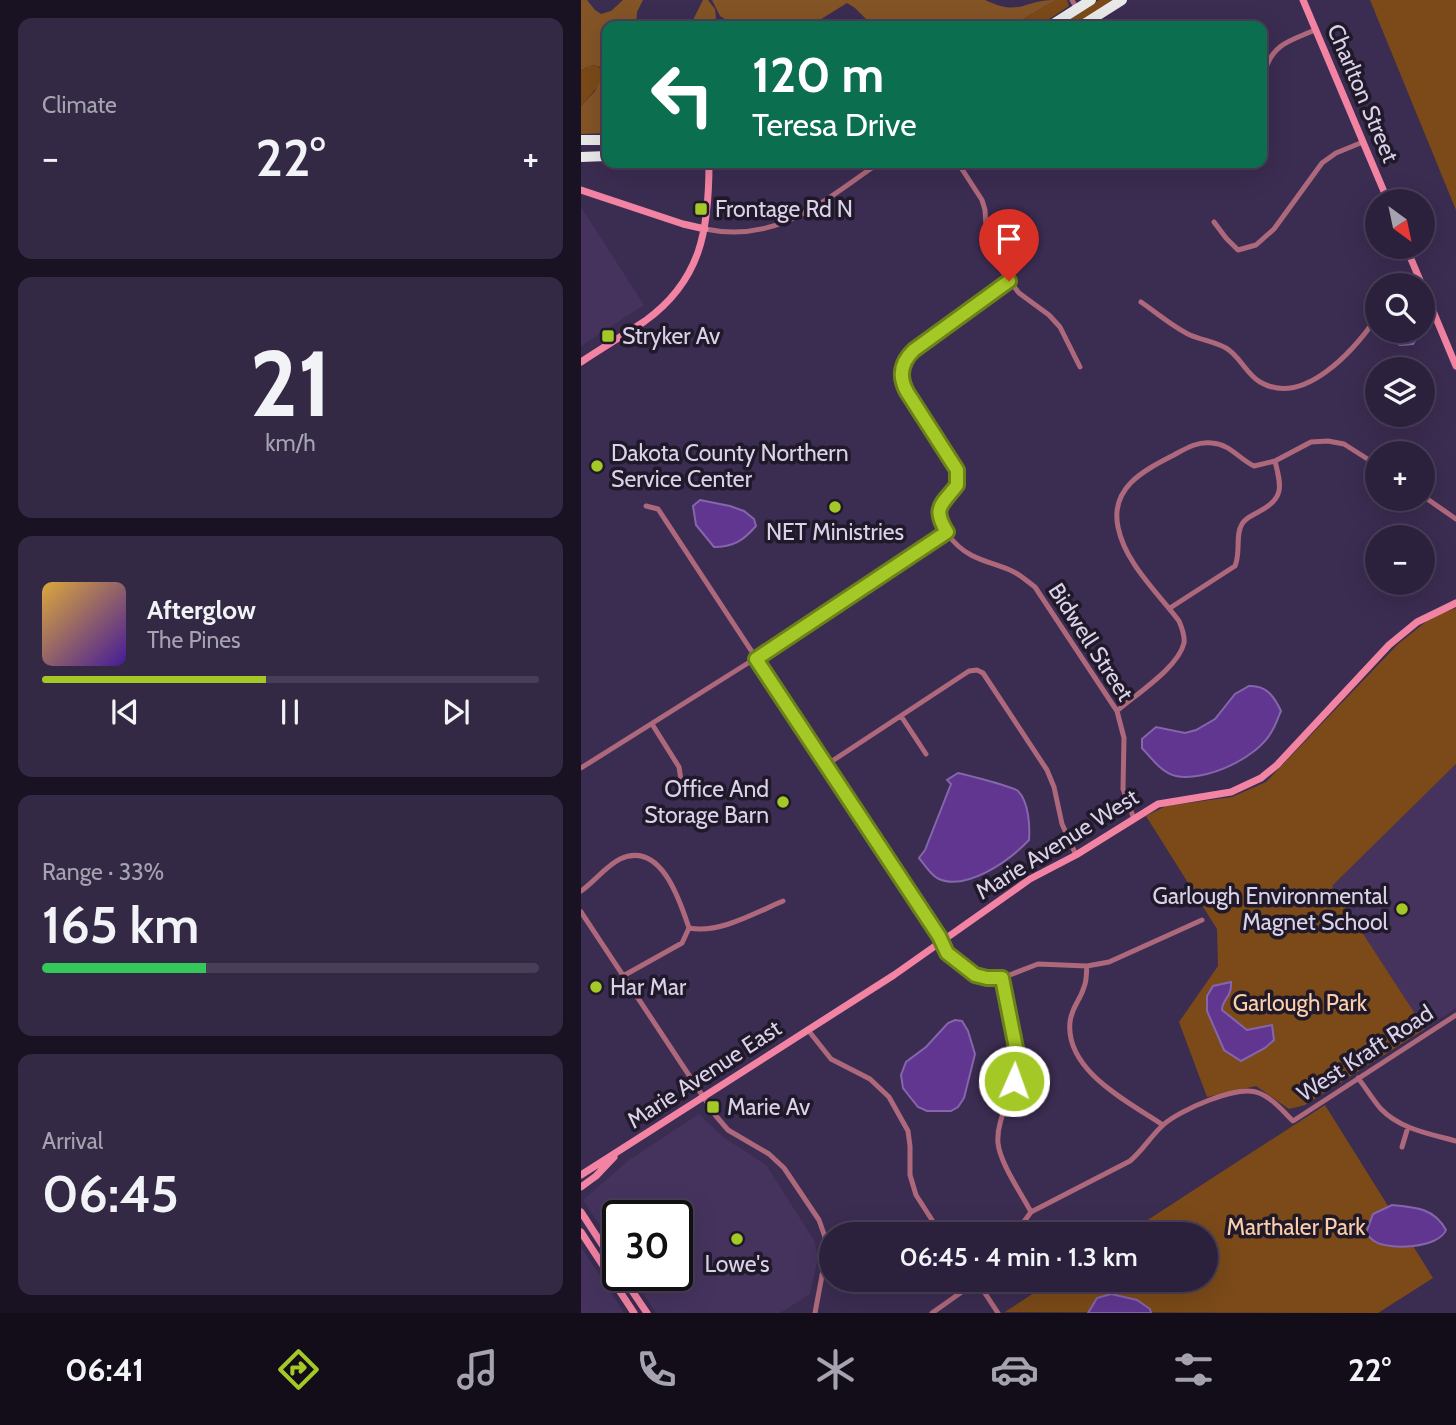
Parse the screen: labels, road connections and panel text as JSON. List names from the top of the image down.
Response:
{
  "streets": {
    "street": [
      "Charlton Street",
      "Bidwell Street",
      "Marie Avenue West",
      "West Kraft Road",
      "Marie Avenue East"
    ]
  },
  "crossings": [
    ["Bidwell Street", "Marie Avenue West"],
    ["Marie Avenue West", "Marie Avenue East"]
  ],
  "parks": ["Garlough Park", "Marthaler Park"],
  "places": {
    "transit": ["Frontage Rd N", "Stryker Av", "Marie Av"],
    "other": [
      "Dakota County Northern Service Center",
      "NET Ministries",
      "Office And Storage Barn",
      "Garlough Environmental Magnet School",
      "Har Mar",
      "Lowe's"
    ]
  },
  "north": "bottom right",
  "page": {
    "tile": [
      "Climate",
      ["21", "km/h"],
      ["Range · 33%", "165 km"],
      ["Arrival", "06:45"]
    ],
    "turn": ["120 m", "Teresa Drive"],
    "heat": ["−", "22°", "+"],
    "map_buttons": ["+", "−"],
    "song": ["Afterglow", "The Pines"],
    "limit": "30",
    "trip": "06:45 · 4 min · 1.3 km",
    "tabs": ["06:41", "22°"]
  }
}
